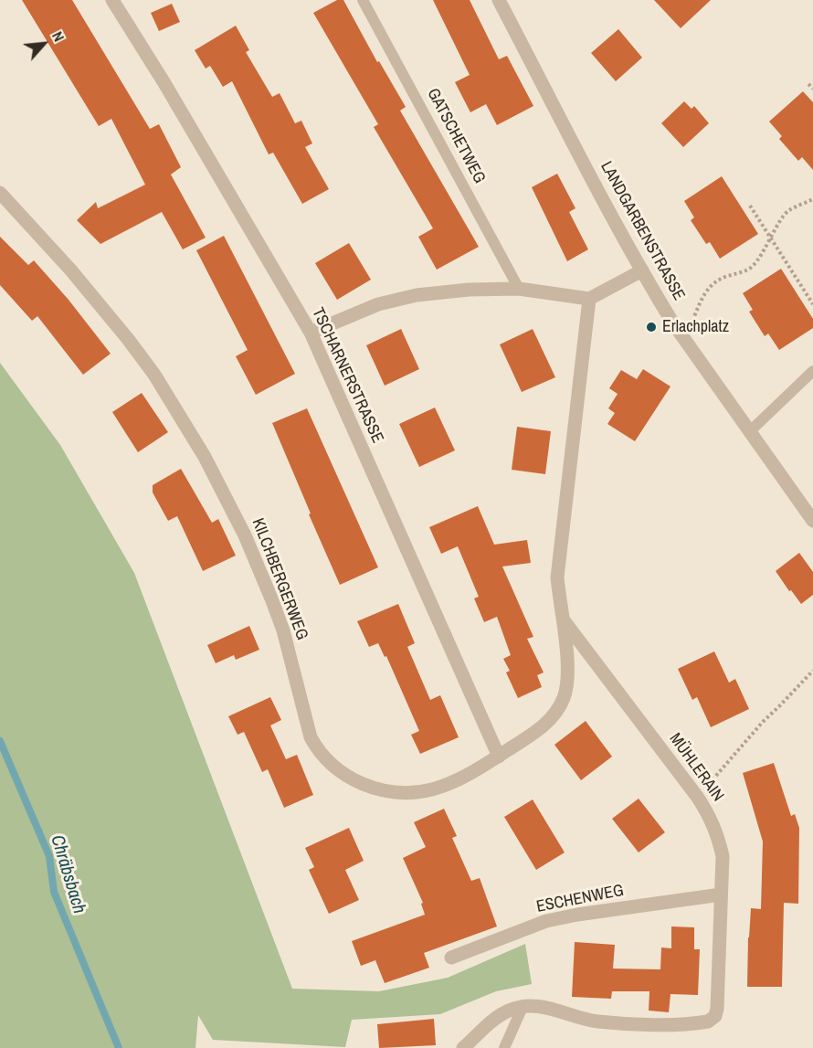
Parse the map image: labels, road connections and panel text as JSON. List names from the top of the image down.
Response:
{
  "streets": {
    "street": [
      "LANDGARBENSTRASSE",
      "TSCHARNERSTRASSE",
      "KILCHBERGERWEG",
      "MÜHLERAIN",
      "ESCHENWEG"
    ],
    "lane": ["GATSCHETWEG"]
  },
  "crossings": [
    ["TSCHARNERSTRASSE", "KILCHBERGERWEG"],
    ["KILCHBERGERWEG", "MÜHLERAIN"],
    ["MÜHLERAIN", "ESCHENWEG"]
  ],
  "water": ["Chräbsbach"],
  "places": ["Erlachplatz"],
  "north": "top right"
}
